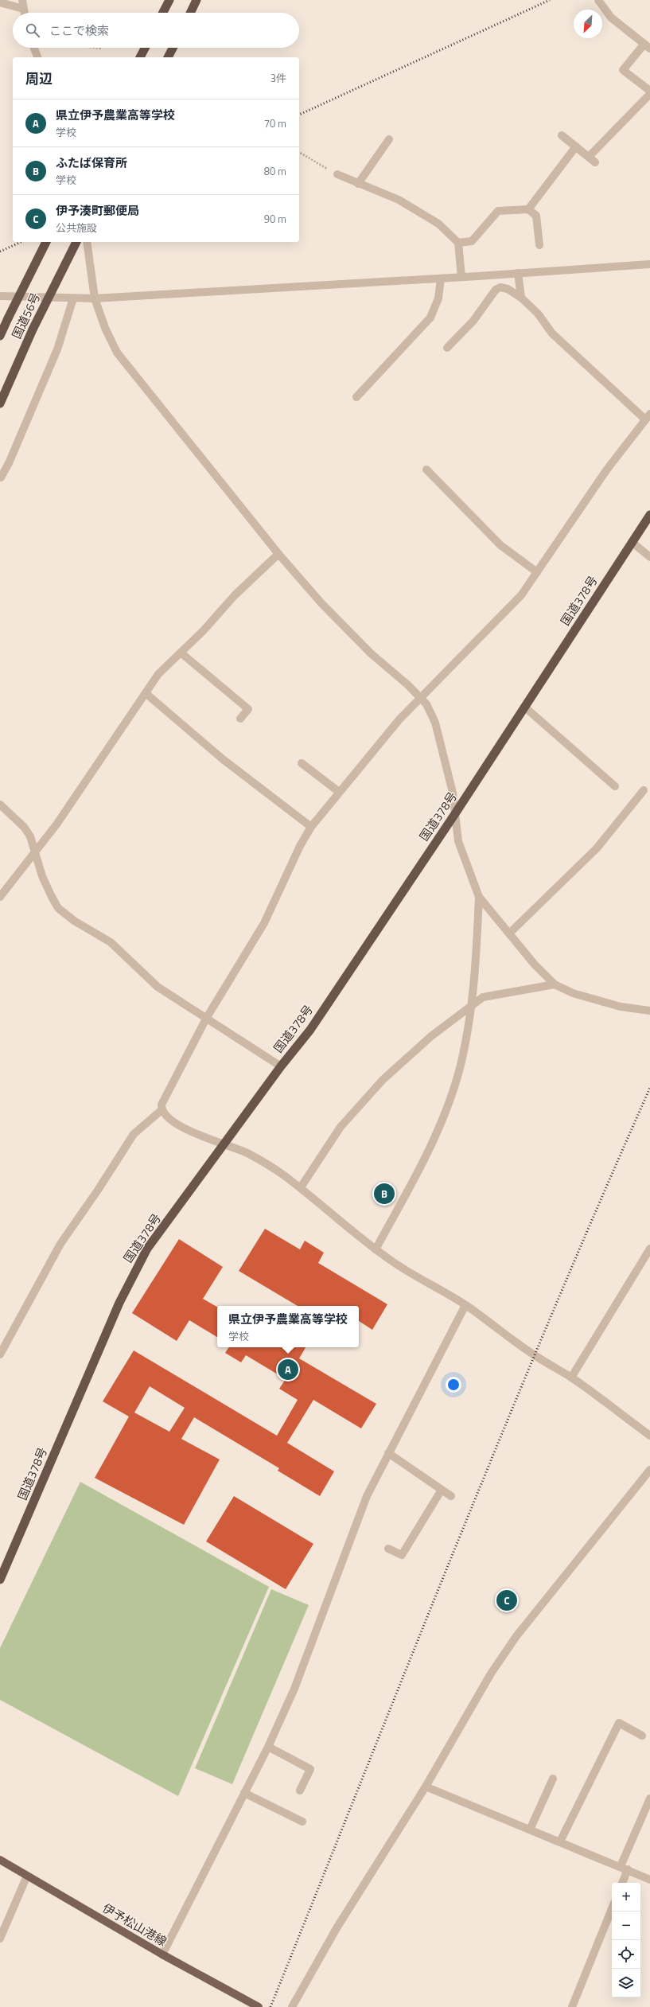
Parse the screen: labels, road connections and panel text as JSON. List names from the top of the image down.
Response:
{
  "streets": {
    "highway": ["国道56号", "国道378号"],
    "main road": ["伊予松山港線"]
  },
  "north": "bottom left",
  "page": {
    "search": "ここで検索",
    "heading": ["周辺", "3件"],
    "list": [
      {
        "mark": "A",
        "name": "県立伊予農業高等学校",
        "note": "学校",
        "value": "70 m"
      },
      {
        "mark": "B",
        "name": "ふたば保育所",
        "note": "学校",
        "value": "80 m"
      },
      {
        "mark": "C",
        "name": "伊予湊町郵便局",
        "note": "公共施設",
        "value": "90 m"
      }
    ],
    "pins": ["B", "A", "C"],
    "popup": ["県立伊予農業高等学校", "学校"],
    "map_buttons": ["+", "−"]
  }
}
